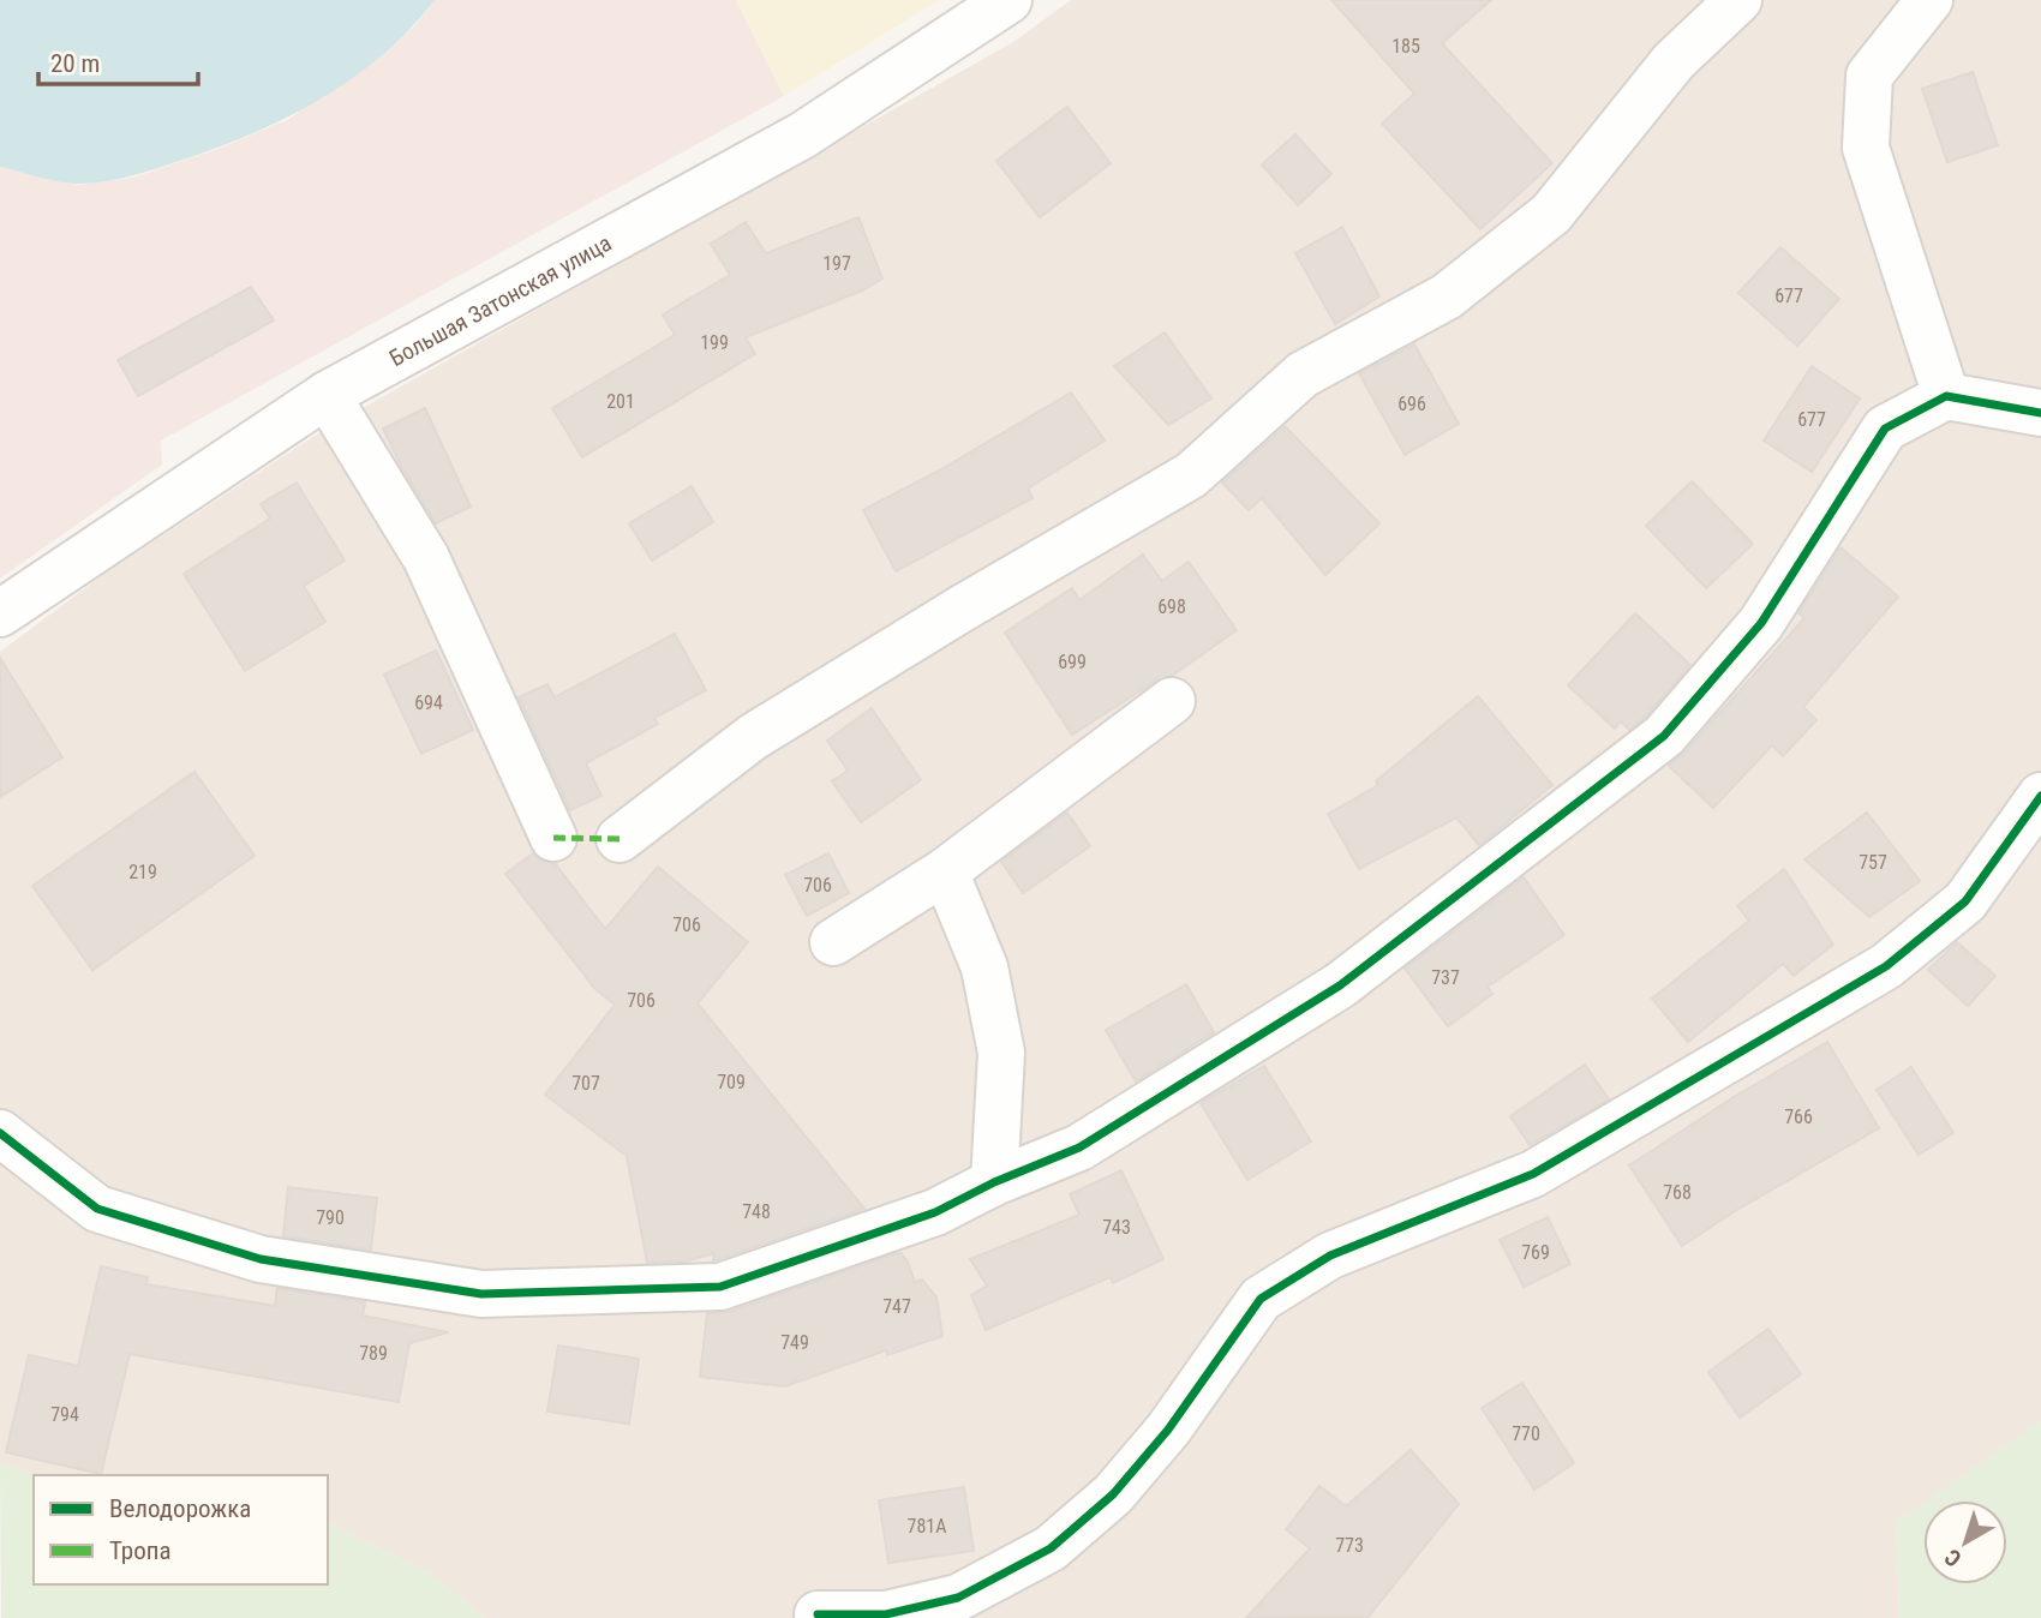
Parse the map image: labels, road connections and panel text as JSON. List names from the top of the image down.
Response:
{
  "streets": {
    "street": ["Большая Затонская улица"]
  },
  "house_numbers": [
    "185",
    "197",
    "677",
    "199",
    "201",
    "696",
    "677",
    "698",
    "699",
    "694",
    "757",
    "219",
    "706",
    "706",
    "737",
    "706",
    "709",
    "707",
    "766",
    "768",
    "748",
    "790",
    "743",
    "769",
    "747",
    "749",
    "789",
    "794",
    "770",
    "781А",
    "773"
  ],
  "legend": ["Велодорожка", "Тропа"],
  "scale_bar": "20 m",
  "north": "bottom left"
}
